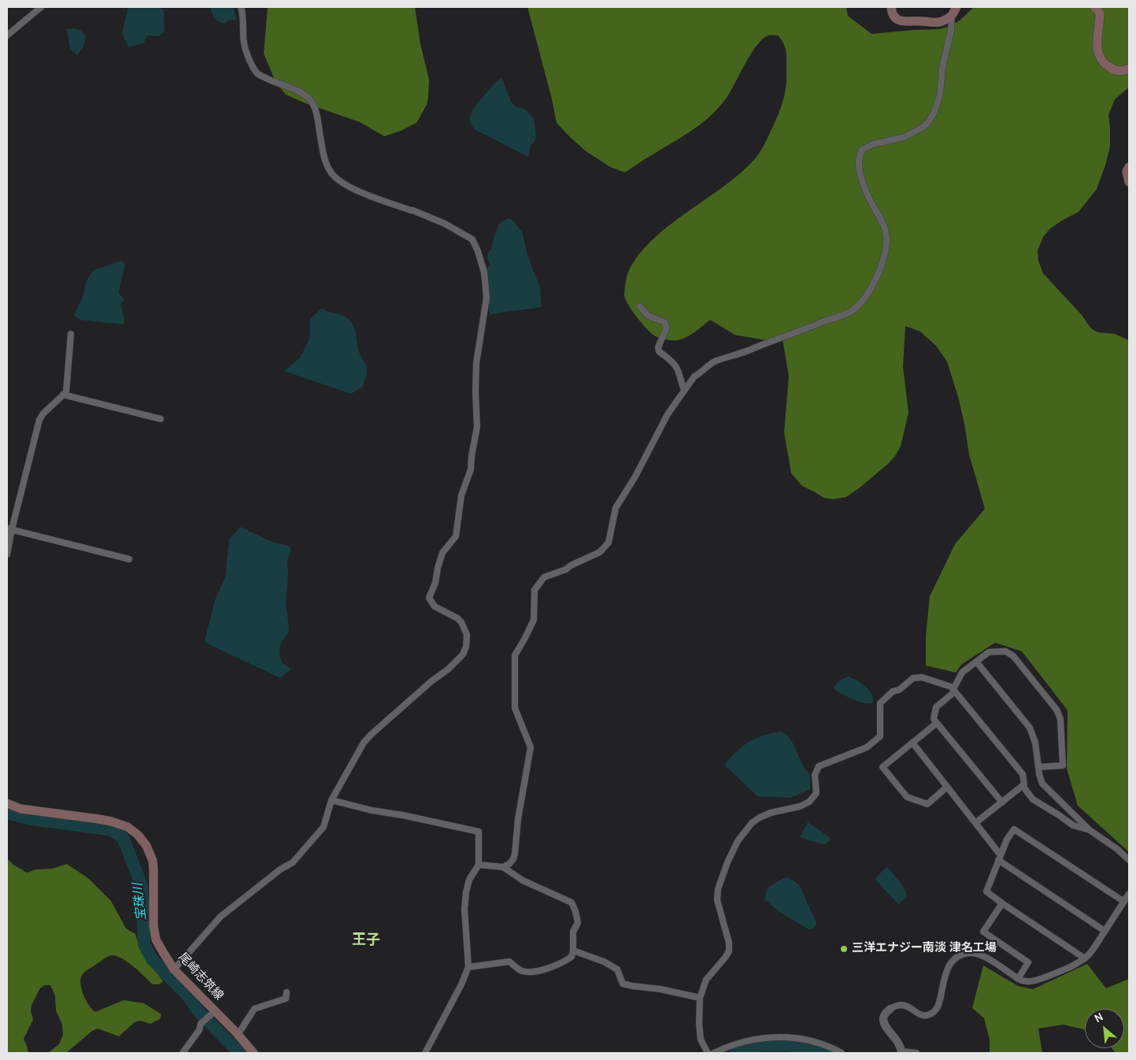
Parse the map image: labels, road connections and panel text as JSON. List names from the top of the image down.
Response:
{
  "streets": {
    "main road": ["尾崎志筑線"]
  },
  "districts": ["王子"],
  "water": ["宝珠川"],
  "places": ["三洋エナジー南淡 津名工場"],
  "north": "top left"
}
